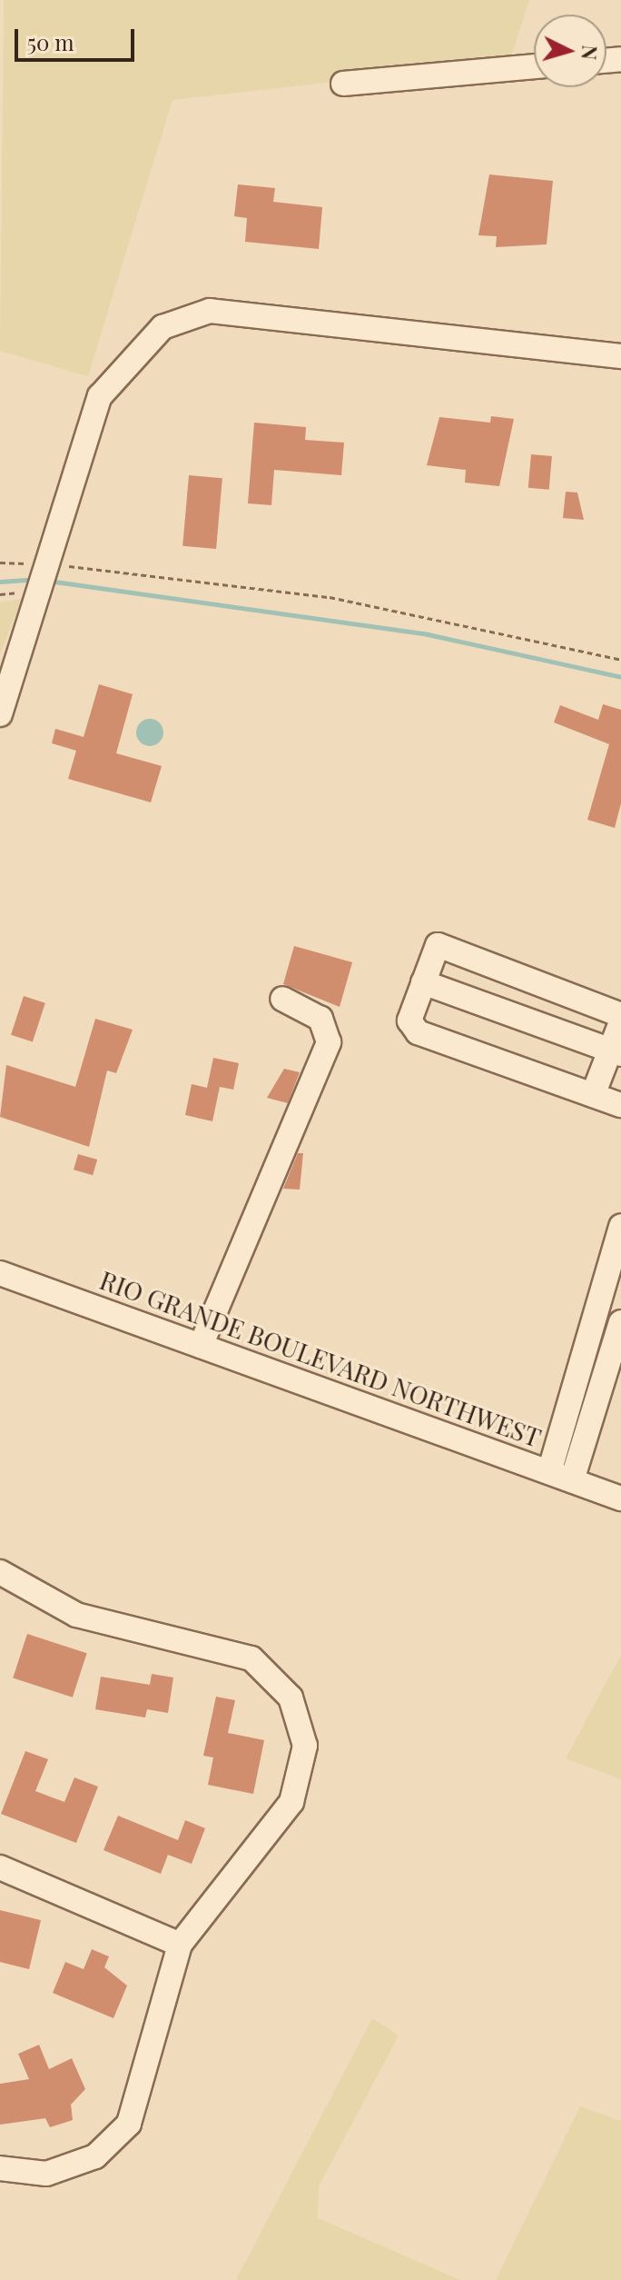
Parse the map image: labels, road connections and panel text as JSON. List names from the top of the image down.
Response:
{
  "streets": {
    "street": ["RIO GRANDE BOULEVARD NORTHWEST"]
  },
  "scale_bar": "50 m",
  "north": "right"
}
